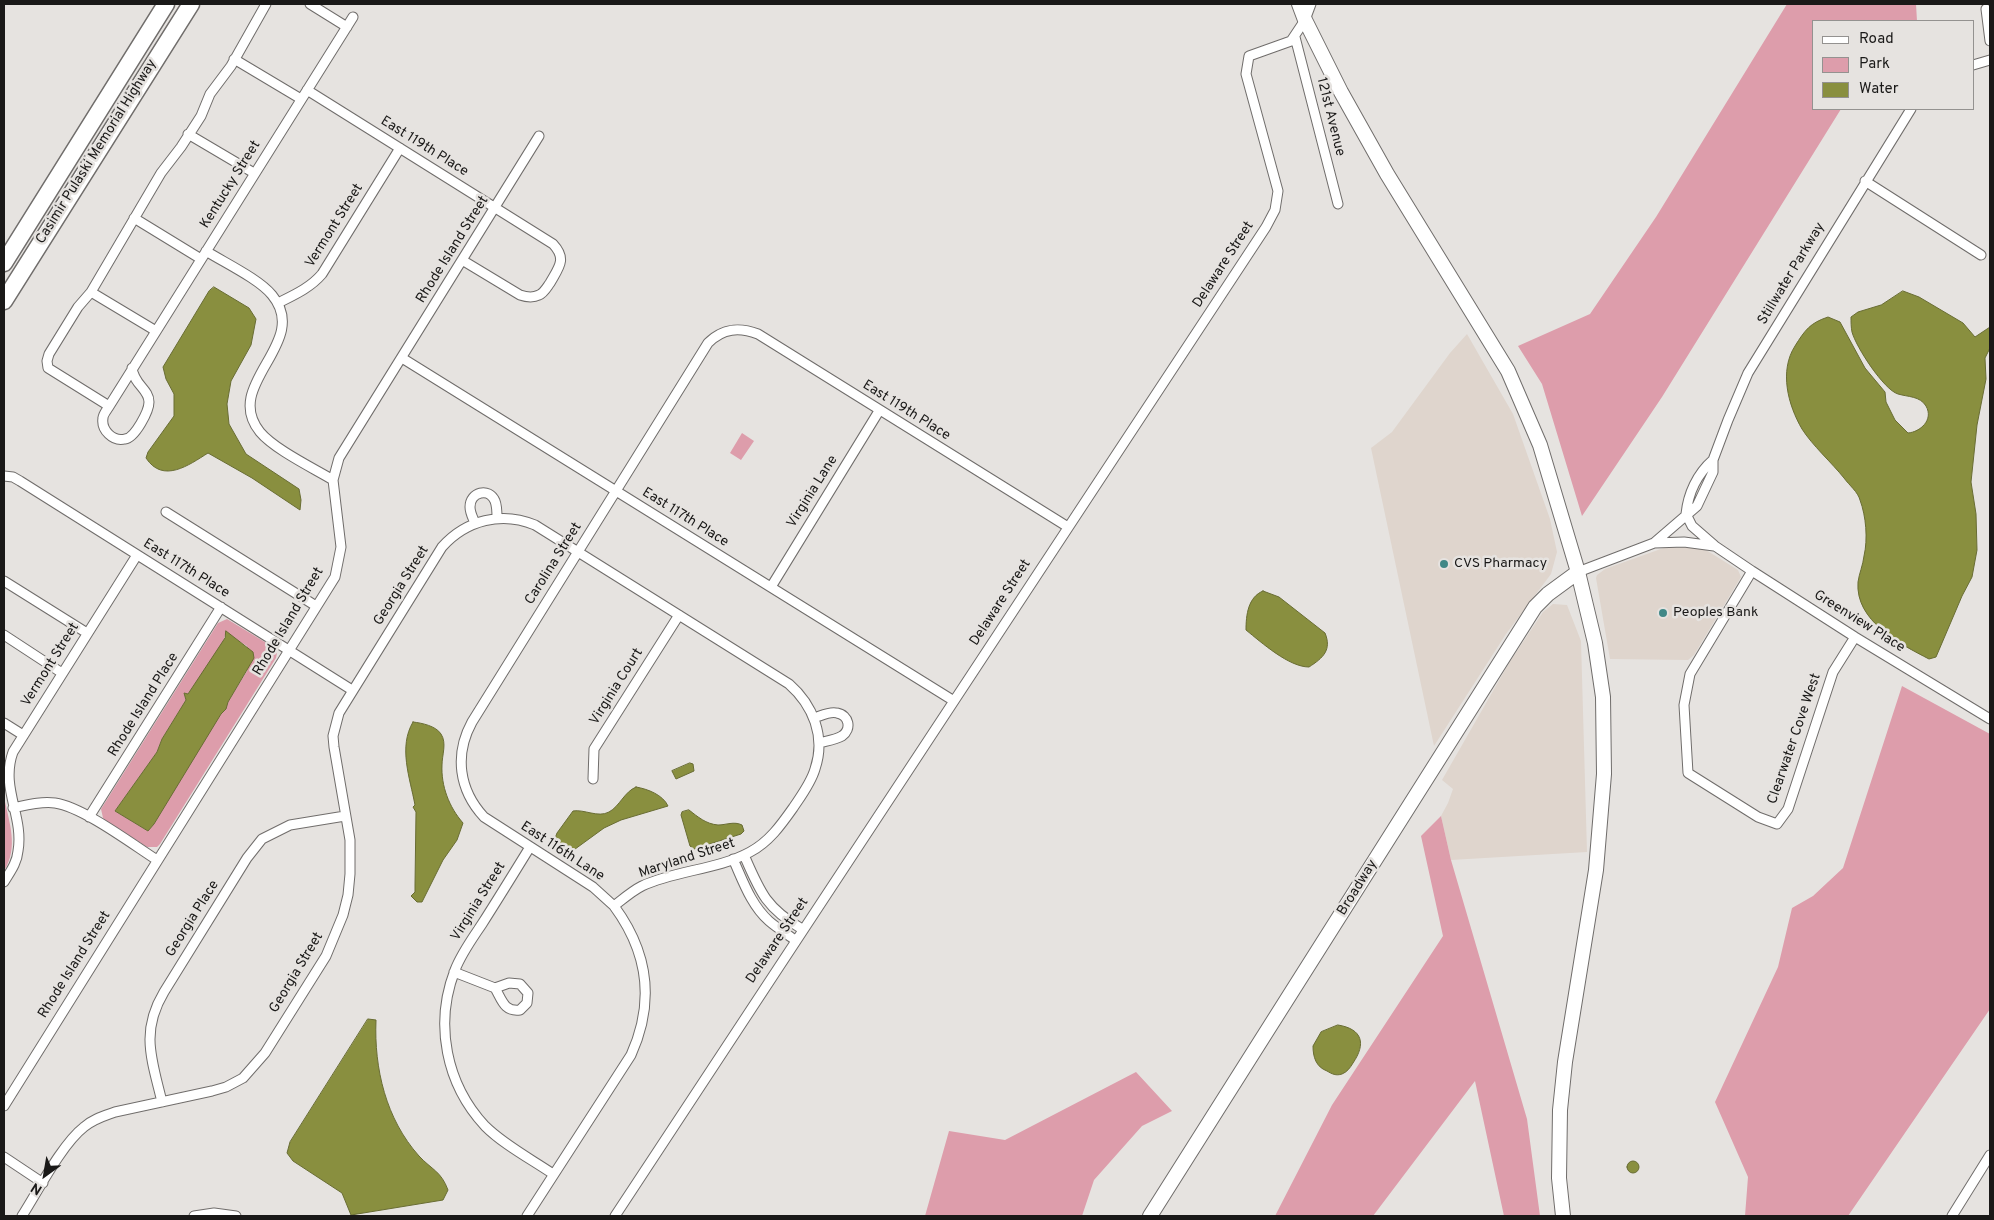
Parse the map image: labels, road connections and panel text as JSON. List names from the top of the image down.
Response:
{
  "streets": {
    "highway": ["Casimir Pulaski Memorial Highway"],
    "main road": ["Broadway"],
    "street": [
      "121st Avenue",
      "East 119th Place",
      "Kentucky Street",
      "Vermont Street",
      "Rhode Island Street",
      "Delaware Street",
      "Stillwater Parkway",
      "Virginia Lane",
      "East 117th Place",
      "Carolina Street",
      "Georgia Street",
      "Greenview Place",
      "Virginia Court",
      "Rhode Island Place",
      "Clearwater Cove West",
      "East 116th Lane",
      "Maryland Street",
      "Virginia Street",
      "Georgia Place"
    ]
  },
  "crossings": [
    ["121st Avenue", "Delaware Street"],
    ["East 119th Place", "Kentucky Street"],
    ["East 119th Place", "Vermont Street"],
    ["East 119th Place", "Rhode Island Street"],
    ["East 119th Place", "Delaware Street"],
    ["East 119th Place", "Virginia Lane"],
    ["East 119th Place", "Carolina Street"],
    ["Vermont Street", "East 117th Place"],
    ["Rhode Island Street", "East 117th Place"],
    ["Delaware Street", "East 117th Place"],
    ["Stillwater Parkway", "Greenview Place"],
    ["Virginia Lane", "East 117th Place"],
    ["East 117th Place", "Carolina Street"],
    ["East 117th Place", "Georgia Street"],
    ["East 117th Place", "Rhode Island Place"],
    ["Carolina Street", "Georgia Street"],
    ["Carolina Street", "East 116th Lane"],
    ["Georgia Street", "Georgia Place"],
    ["Greenview Place", "Clearwater Cove West"],
    ["Virginia Court", "Maryland Street"],
    ["East 116th Lane", "Maryland Street"],
    ["East 116th Lane", "Virginia Street"]
  ],
  "places": ["CVS Pharmacy", "Peoples Bank"],
  "legend": ["Road", "Park", "Water"],
  "north": "bottom left"
}
